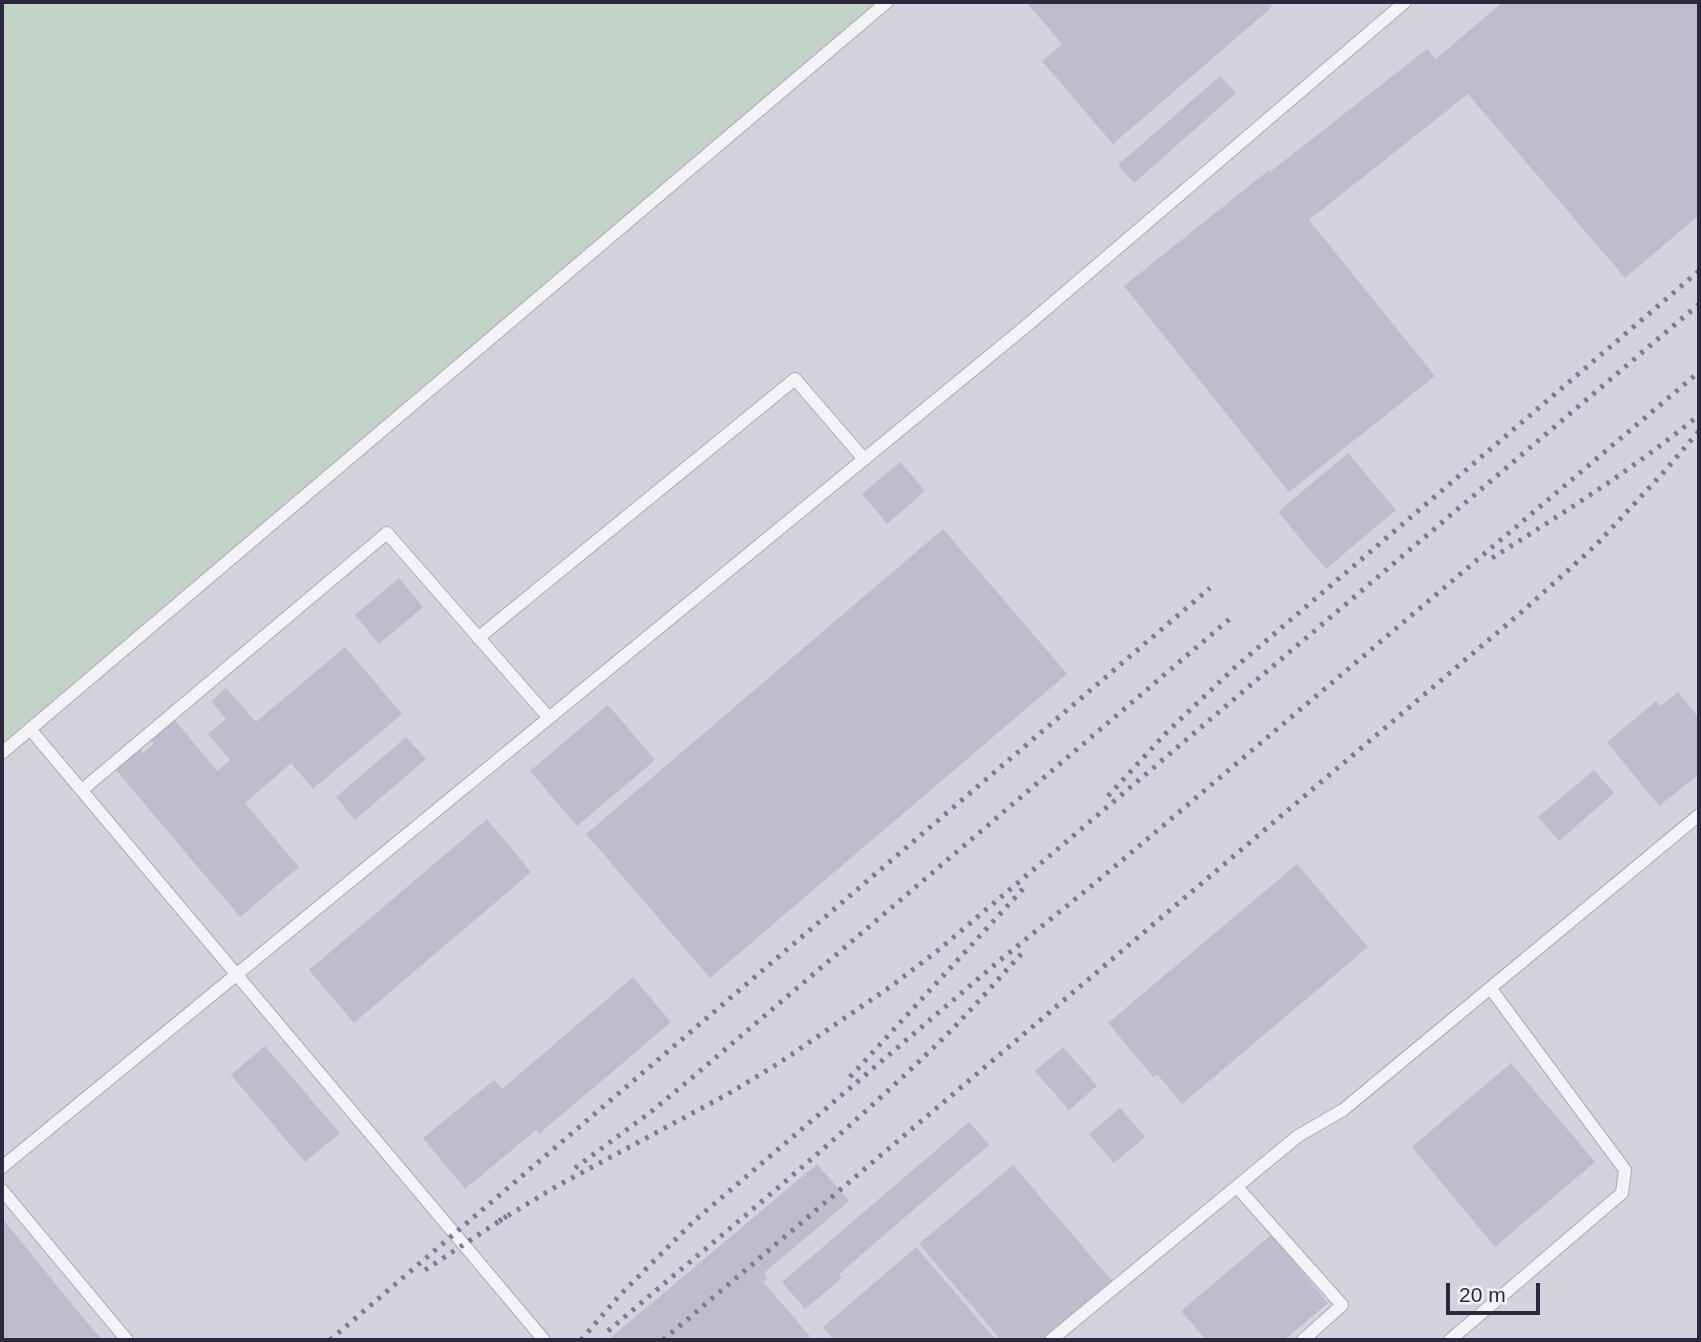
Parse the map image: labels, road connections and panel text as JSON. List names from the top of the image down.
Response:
{
  "scale_bar": "20 m"
}
